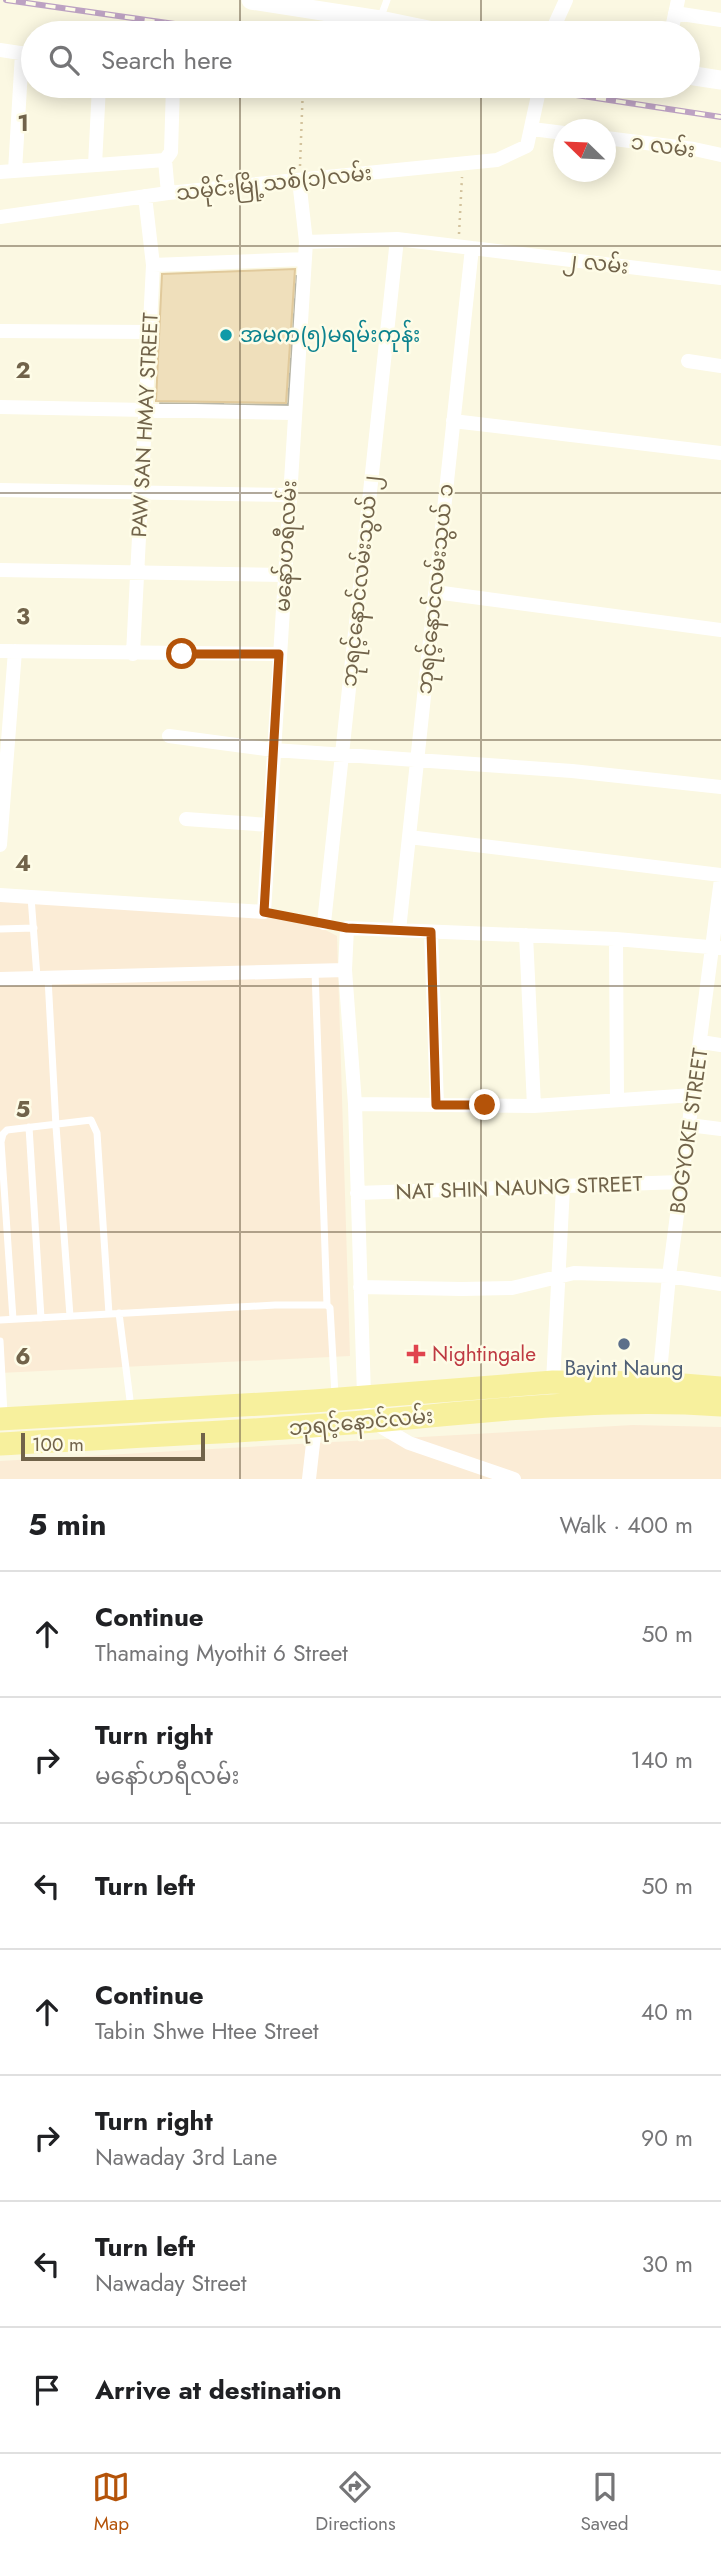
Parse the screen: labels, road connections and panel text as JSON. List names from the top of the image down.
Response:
{
  "streets": {
    "main road": ["ဘုရင့်နောင်လမ်း"],
    "street": [
      "၁ လမ်း",
      "သမိုင်းမြို့သစ်(၁)လမ်း",
      "၂ လမ်း",
      "PAW SAN HMAY STREET",
      "မနော်ဟရီလမ်း",
      "ဘုရင့်နောင်လမ်းသွယ် ၂",
      "ဘုရင့်နောင်လမ်းသွယ် ၁",
      "BOGYOKE STREET",
      "NAT SHIN NAUNG STREET"
    ]
  },
  "crossings": [
    ["သမိုင်းမြို့သစ်(၁)လမ်း", "PAW SAN HMAY STREET"],
    ["သမိုင်းမြို့သစ်(၁)လမ်း", "မနော်ဟရီလမ်း"],
    ["၂ လမ်း", "မနော်ဟရီလမ်း"],
    ["၂ လမ်း", "ဘုရင့်နောင်လမ်းသွယ် ၂"],
    ["၂ လမ်း", "ဘုရင့်နောင်လမ်းသွယ် ၁"],
    ["BOGYOKE STREET", "NAT SHIN NAUNG STREET"],
    ["BOGYOKE STREET", "ဘုရင့်နောင်လမ်း"]
  ],
  "places": {
    "other": ["အမက(၅)မရမ်းကုန်း", "Bayint Naung"],
    "health": ["Nightingale"]
  },
  "scale_bar": "100 m",
  "north": "top left",
  "page": {
    "search": "Search here",
    "scale": "100 m",
    "heading": ["5 min", "Walk · 400 m"],
    "list": [
      ["Continue", "Thamaing Myothit 6 Street", "50 m"],
      ["Turn right", "မနော်ဟရီလမ်း", "140 m"],
      ["Turn left", "50 m"],
      ["Continue", "Tabin Shwe Htee Street", "40 m"],
      ["Turn right", "Nawaday 3rd Lane", "90 m"],
      ["Turn left", "Nawaday Street", "30 m"],
      "Arrive at destination"
    ],
    "nav": ["Map", "Directions", "Saved"]
  },
  "grid": {
    "rows": [
      "1",
      "2",
      "3",
      "4",
      "5",
      "6"
    ]
  }
}
